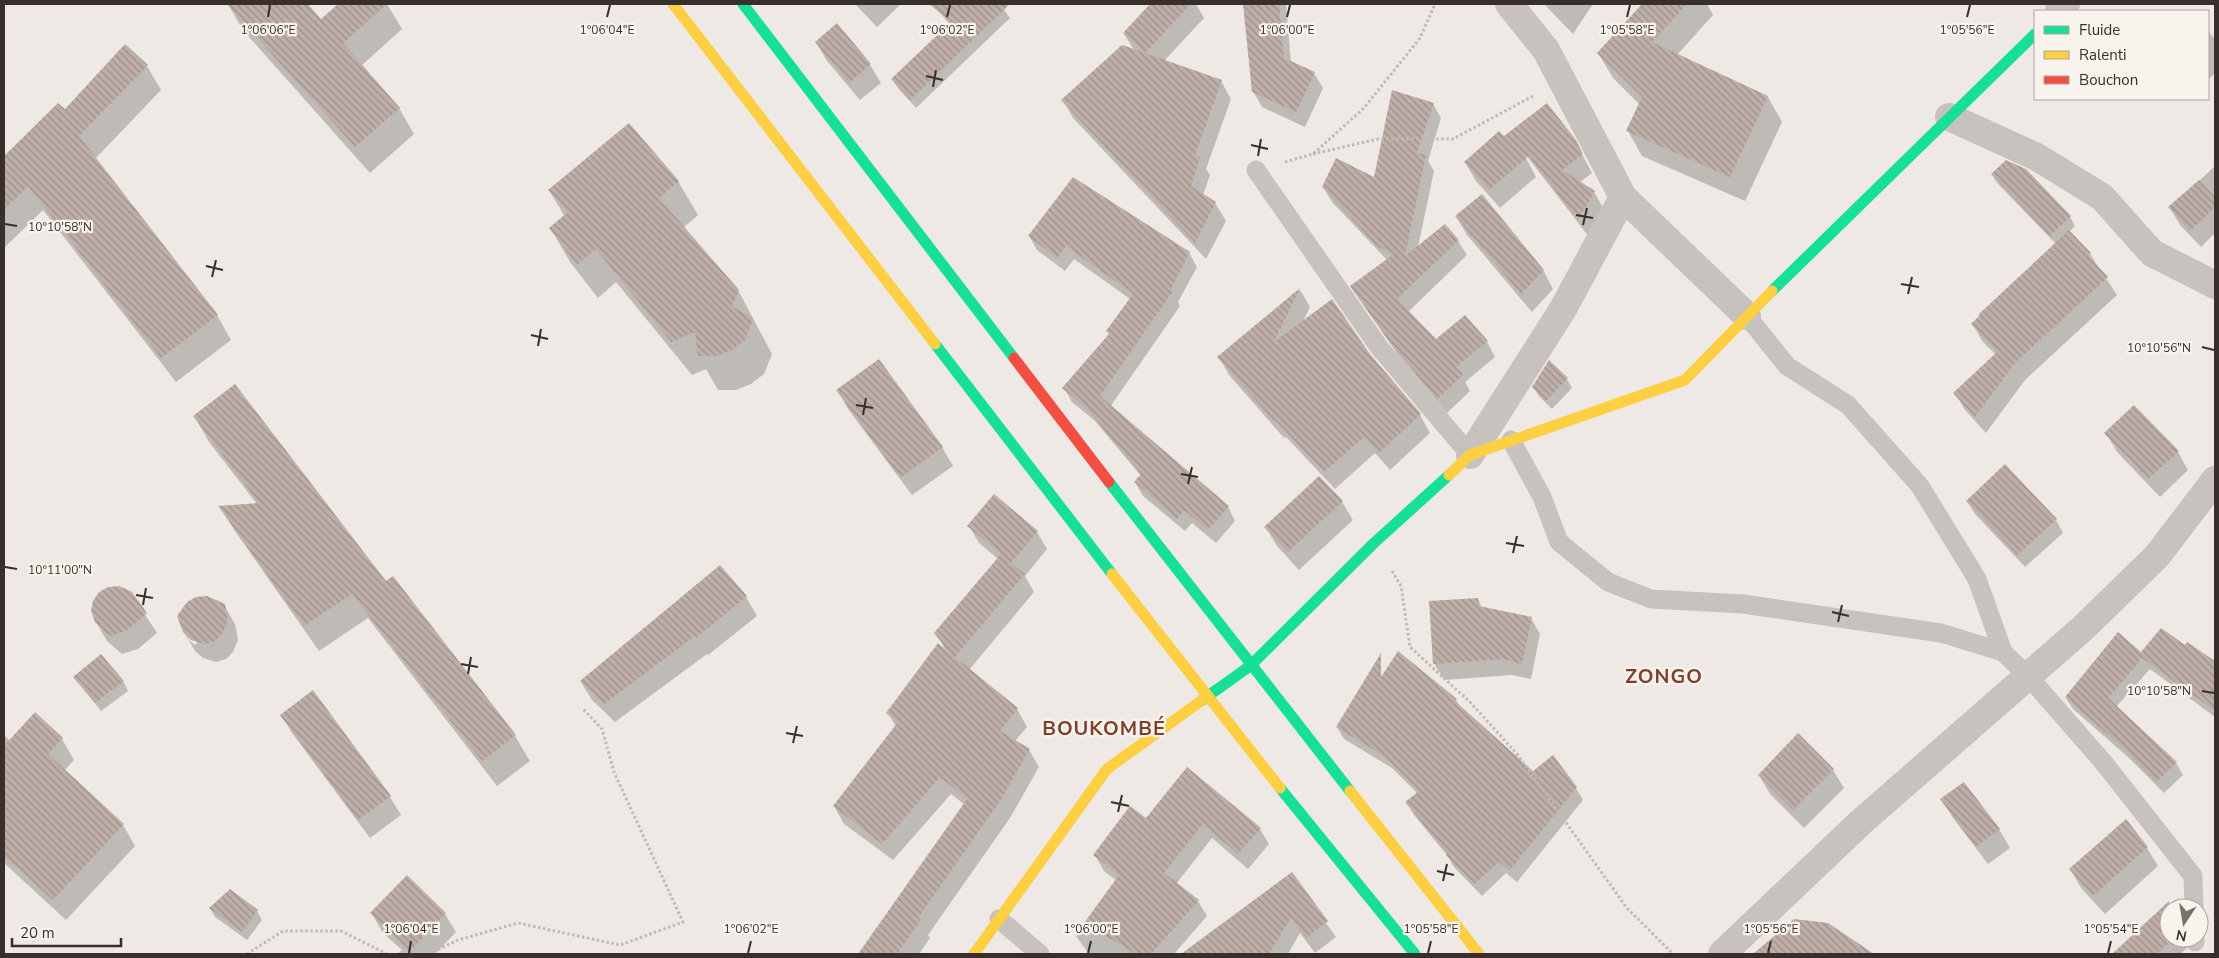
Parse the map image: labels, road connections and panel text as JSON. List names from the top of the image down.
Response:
{
  "districts": ["ZONGO", "BOUKOMBÉ"],
  "legend": ["Fluide", "Ralenti", "Bouchon"],
  "scale_bar": "20 m",
  "north": "bottom",
  "coordinates": [
    "1°06'06\"E",
    "1°06'04\"E",
    "1°06'02\"E",
    "1°06'00\"E",
    "1°05'58\"E",
    "1°05'56\"E",
    "10°10'58\"N",
    "10°10'56\"N",
    "10°11'00\"N",
    "1°05'54\"E"
  ]
}
